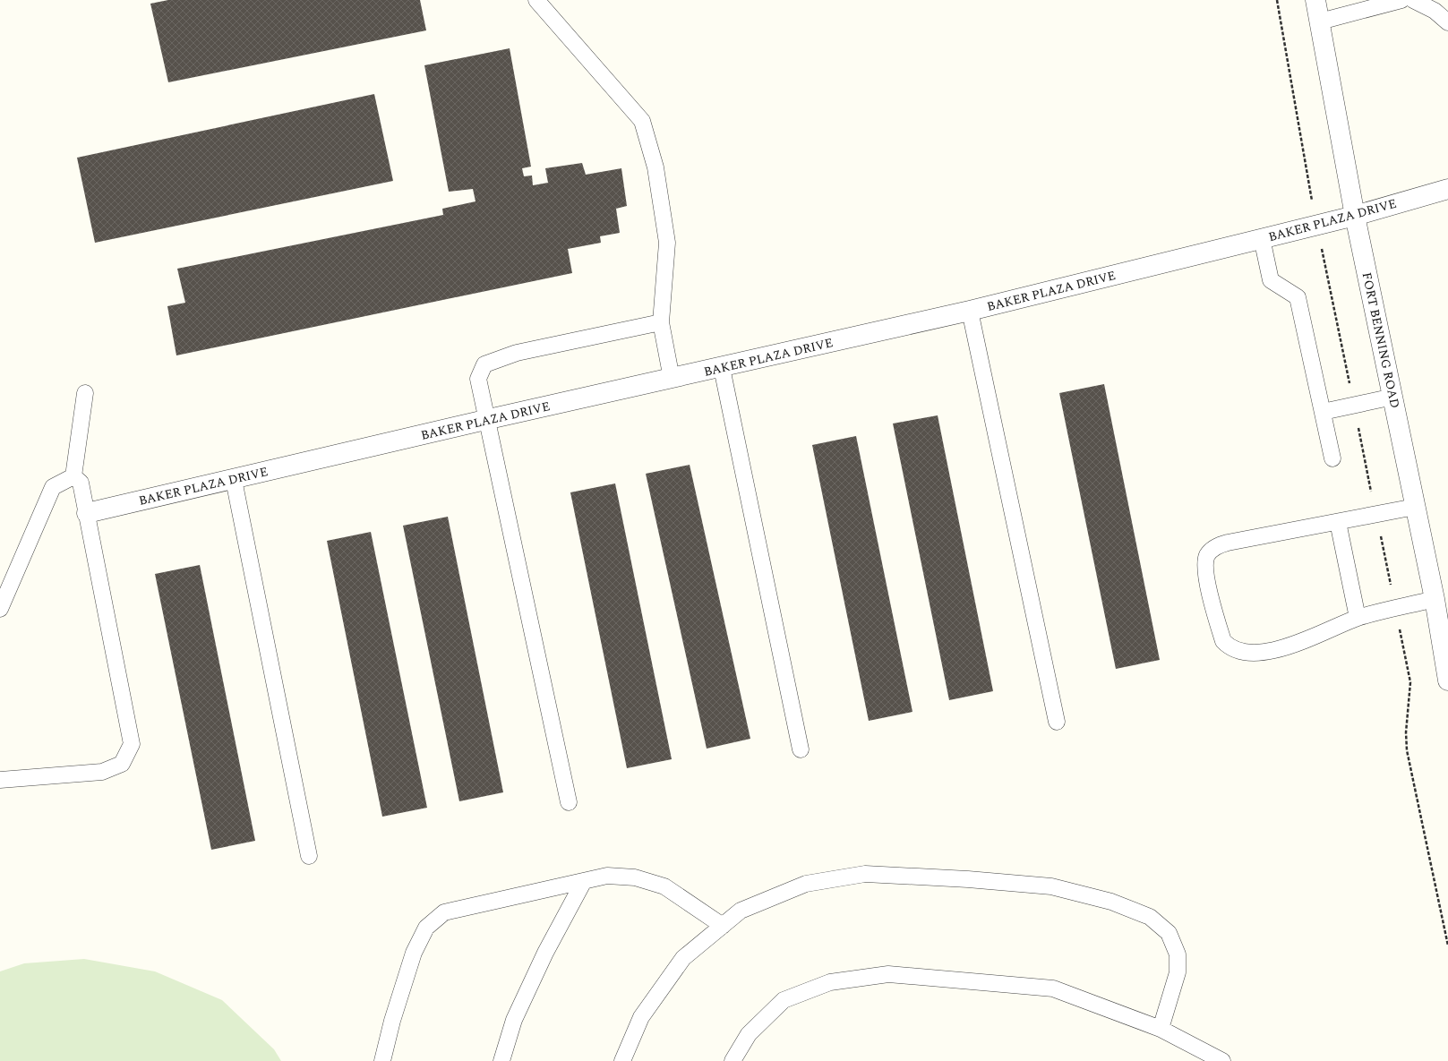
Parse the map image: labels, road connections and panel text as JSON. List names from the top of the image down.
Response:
{
  "streets": {
    "street": ["BAKER PLAZA DRIVE", "FORT BENNING ROAD"]
  },
  "crossings": [
    ["BAKER PLAZA DRIVE", "FORT BENNING ROAD"]
  ]
}
